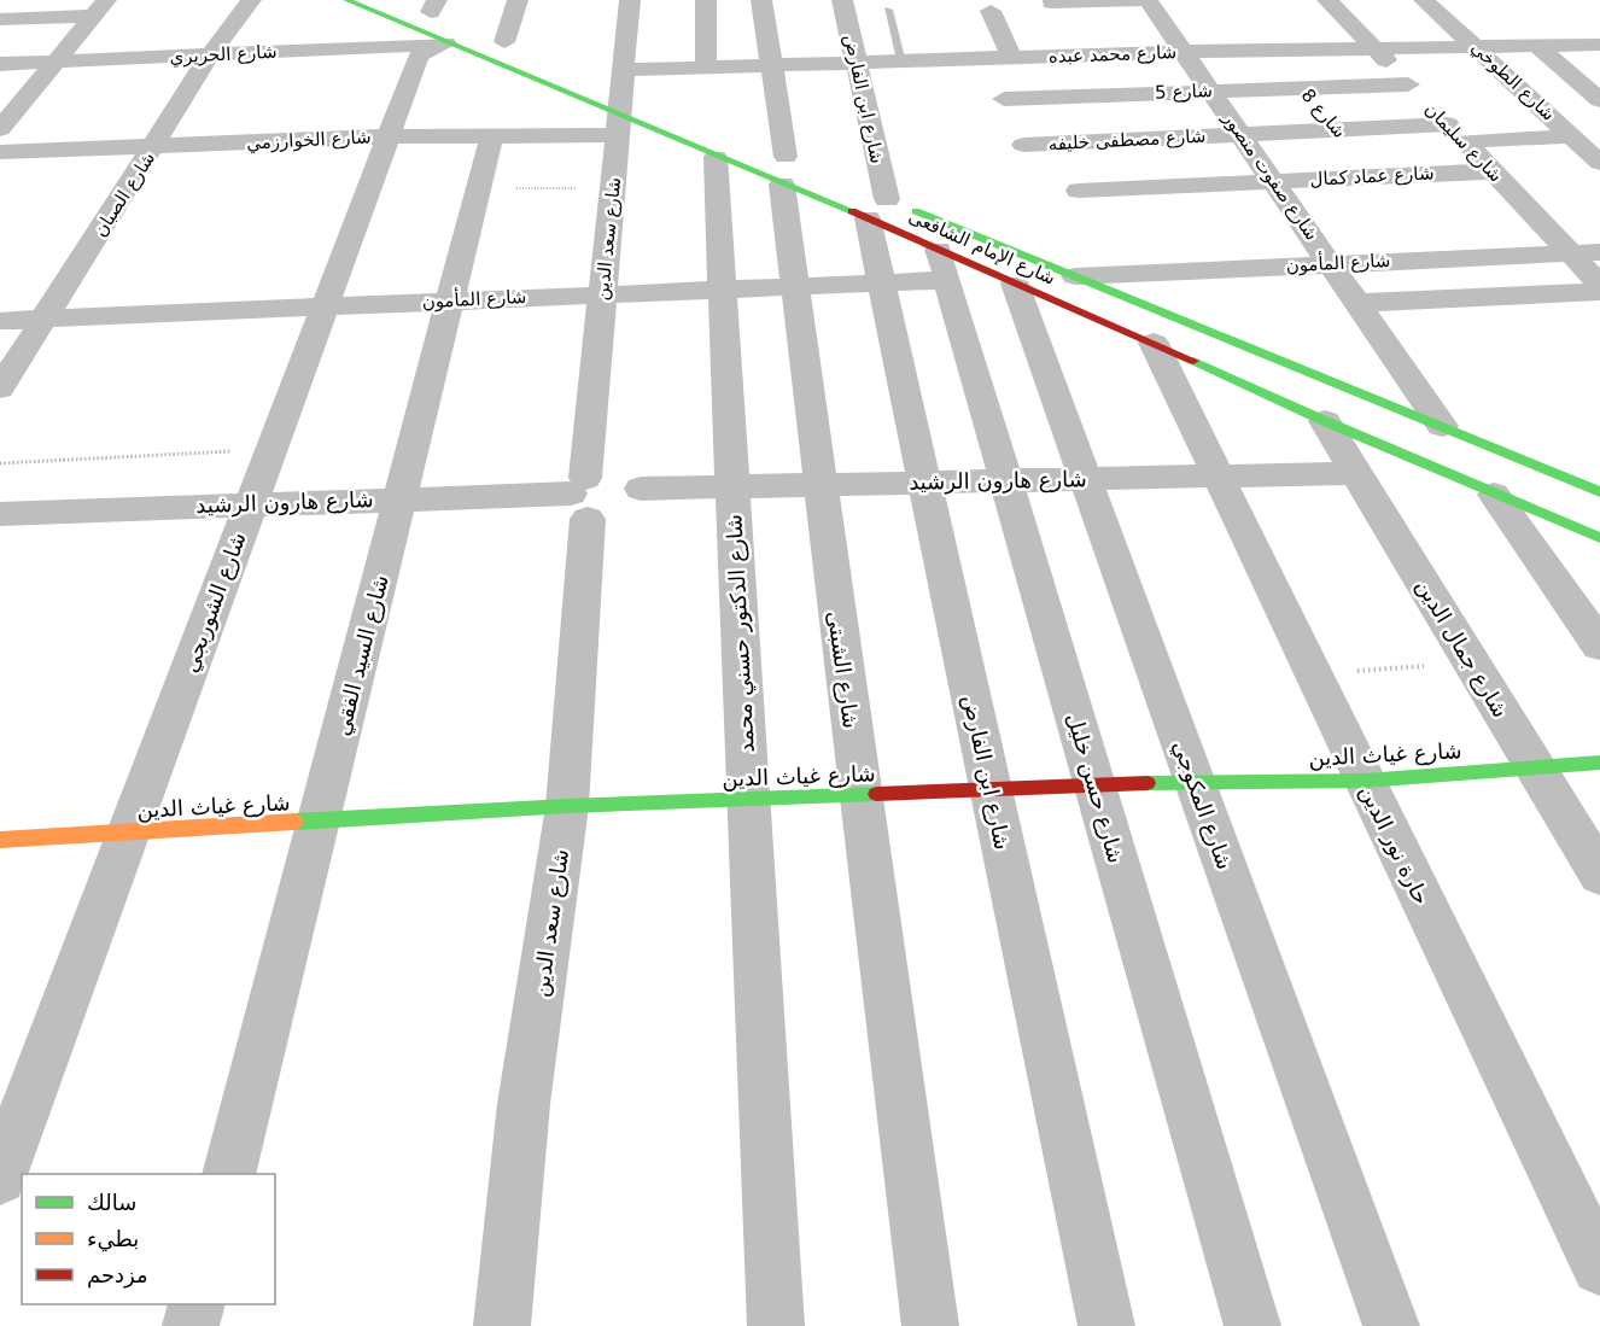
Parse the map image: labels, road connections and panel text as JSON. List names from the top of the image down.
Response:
{
  "streets": {
    "main road": ["شارع الإمام الشافعى", "شارع غياث الدين"],
    "street": [
      "شارع الحريري",
      "شارع محمد عبده",
      "شارع الطوخي",
      "شارع 5",
      "شارع ابن الفارض",
      "شارع 8",
      "شارع الخوارزمي",
      "شارع مصطفى خليفه",
      "شارع سليمان",
      "شارع صفوت منصور",
      "شارع عماد كمال",
      "شارع الصبان",
      "شارع سعد الدين",
      "شارع المأمون",
      "شارع هارون الرشيد",
      "شارع الشوربجي",
      "شارع الدكتور حسني محمد",
      "شارع جمال الدين",
      "شارع السيد الفقي",
      "شارع الشبتى",
      "شارع حسن خليل",
      "شارع المكوجي",
      "حارة نور الدين"
    ]
  },
  "crossings": [
    ["شارع الحريري", "شارع الصبان"],
    ["شارع الحريري", "شارع الإمام الشافعى"],
    ["شارع الحريري", "شارع الشوربجي"],
    ["شارع محمد عبده", "شارع الطوخي"],
    ["شارع محمد عبده", "شارع ابن الفارض"],
    ["شارع محمد عبده", "شارع 8"],
    ["شارع محمد عبده", "شارع الخوارزمي"],
    ["شارع محمد عبده", "شارع سليمان"],
    ["شارع محمد عبده", "شارع صفوت منصور"],
    ["شارع محمد عبده", "شارع سعد الدين"],
    ["شارع محمد عبده", "شارع الإمام الشافعى"],
    ["شارع محمد عبده", "شارع الشبتى"],
    ["شارع الطوخي", "شارع مصطفى خليفه"],
    ["شارع 5", "شارع 8"],
    ["شارع 5", "شارع سليمان"],
    ["شارع 5", "شارع صفوت منصور"],
    ["شارع ابن الفارض", "شارع الإمام الشافعى"],
    ["شارع ابن الفارض", "شارع المأمون"],
    ["شارع ابن الفارض", "شارع هارون الرشيد"],
    ["شارع ابن الفارض", "شارع غياث الدين"],
    ["شارع 8", "شارع مصطفى خليفه"],
    ["شارع 8", "شارع عماد كمال"],
    ["شارع الخوارزمي", "شارع الصبان"],
    ["شارع الخوارزمي", "شارع سعد الدين"],
    ["شارع الخوارزمي", "شارع الإمام الشافعى"],
    ["شارع الخوارزمي", "شارع الشوربجي"],
    ["شارع الخوارزمي", "شارع السيد الفقي"],
    ["شارع مصطفى خليفه", "شارع سليمان"],
    ["شارع مصطفى خليفه", "شارع صفوت منصور"],
    ["شارع سليمان", "شارع عماد كمال"],
    ["شارع سليمان", "شارع المأمون"],
    ["شارع صفوت منصور", "شارع عماد كمال"],
    ["شارع صفوت منصور", "شارع الإمام الشافعى"],
    ["شارع صفوت منصور", "شارع المأمون"],
    ["شارع الصبان", "شارع المأمون"],
    ["شارع سعد الدين", "شارع الإمام الشافعى"],
    ["شارع سعد الدين", "شارع المأمون"],
    ["شارع سعد الدين", "شارع هارون الرشيد"],
    ["شارع سعد الدين", "شارع غياث الدين"],
    ["شارع الإمام الشافعى", "شارع المأمون"],
    ["شارع الإمام الشافعى", "شارع الشوربجي"],
    ["شارع الإمام الشافعى", "شارع الدكتور حسني محمد"],
    ["شارع الإمام الشافعى", "شارع جمال الدين"],
    ["شارع الإمام الشافعى", "شارع الشبتى"],
    ["شارع الإمام الشافعى", "شارع حسن خليل"],
    ["شارع الإمام الشافعى", "شارع المكوجي"],
    ["شارع الإمام الشافعى", "حارة نور الدين"],
    ["شارع المأمون", "شارع الشوربجي"],
    ["شارع المأمون", "شارع الدكتور حسني محمد"],
    ["شارع المأمون", "شارع السيد الفقي"],
    ["شارع المأمون", "شارع الشبتى"],
    ["شارع المأمون", "شارع حسن خليل"],
    ["شارع هارون الرشيد", "شارع الشوربجي"],
    ["شارع هارون الرشيد", "شارع الدكتور حسني محمد"],
    ["شارع هارون الرشيد", "شارع جمال الدين"],
    ["شارع هارون الرشيد", "شارع السيد الفقي"],
    ["شارع هارون الرشيد", "شارع الشبتى"],
    ["شارع هارون الرشيد", "شارع حسن خليل"],
    ["شارع هارون الرشيد", "شارع المكوجي"],
    ["شارع هارون الرشيد", "حارة نور الدين"],
    ["شارع الشوربجي", "شارع غياث الدين"],
    ["شارع الدكتور حسني محمد", "شارع غياث الدين"],
    ["شارع جمال الدين", "شارع غياث الدين"],
    ["شارع السيد الفقي", "شارع غياث الدين"],
    ["شارع الشبتى", "شارع غياث الدين"],
    ["شارع غياث الدين", "شارع حسن خليل"],
    ["شارع غياث الدين", "شارع المكوجي"],
    ["شارع غياث الدين", "حارة نور الدين"]
  ],
  "legend": ["سالك", "بطيء", "مزدحم"]
}
